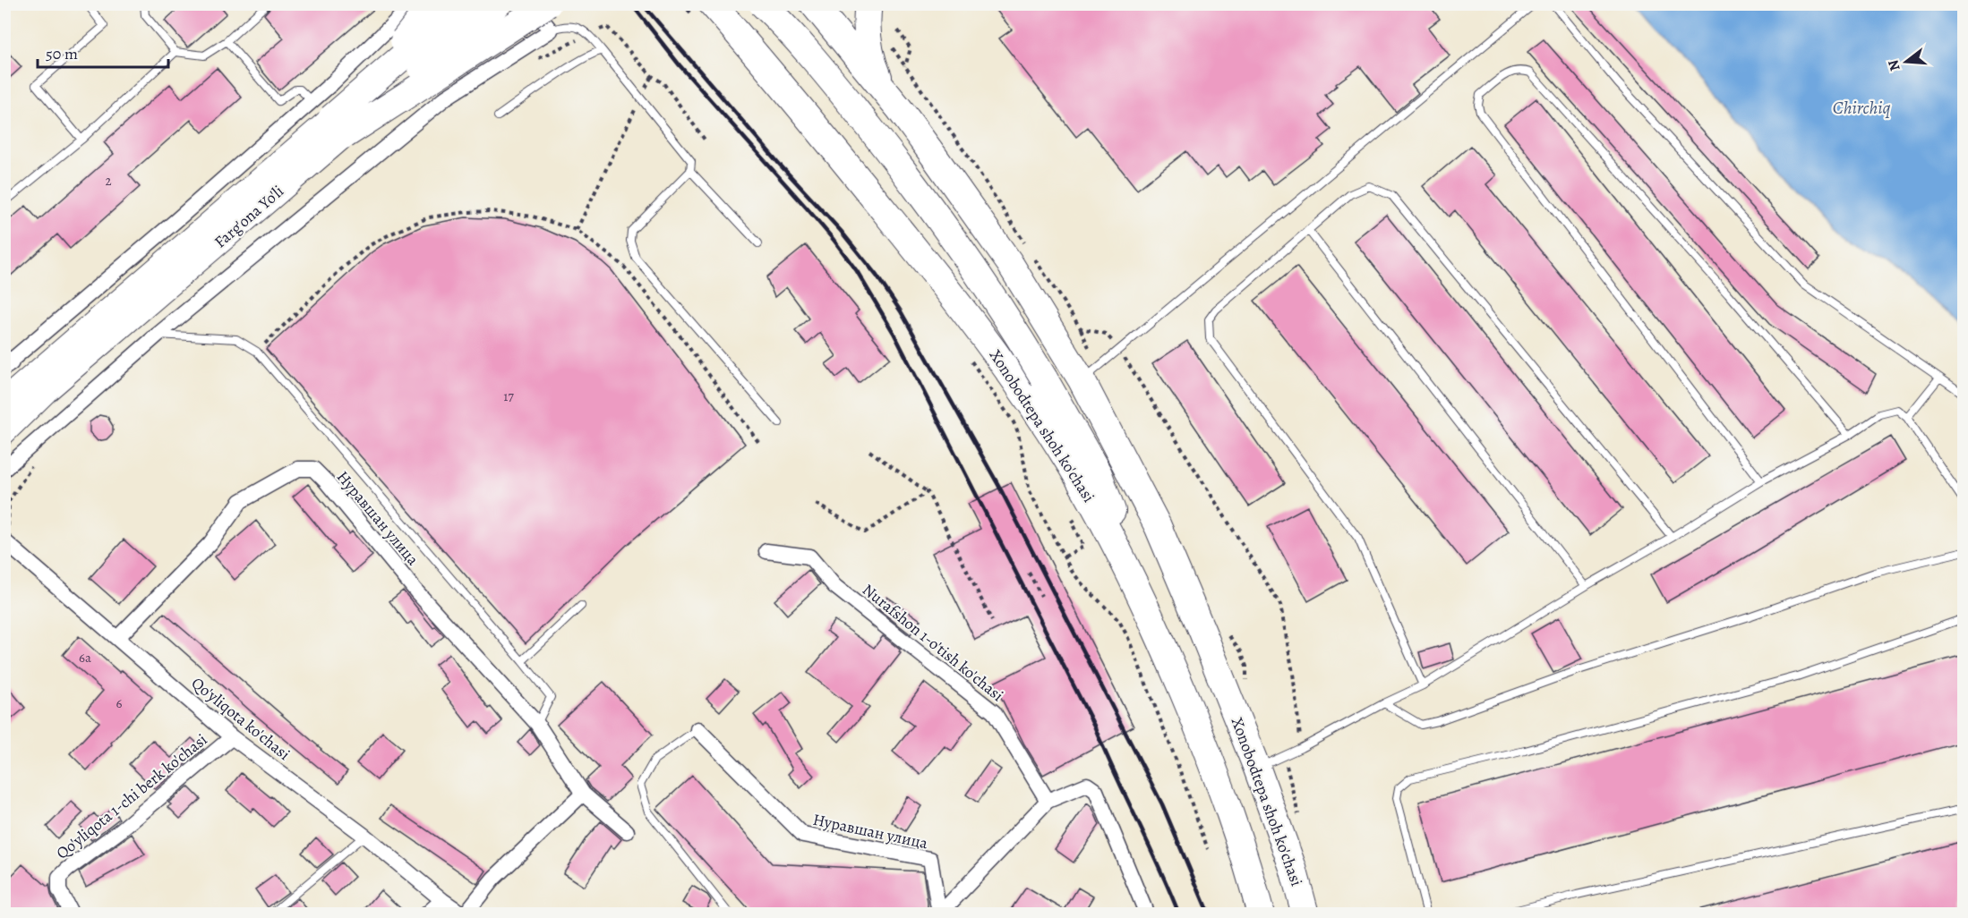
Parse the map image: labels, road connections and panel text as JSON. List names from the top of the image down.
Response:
{
  "streets": {
    "highway": ["Farg'ona Yo'li", "Xonobodtepa shoh ko'chasi"],
    "street": [
      "Нуравшан улица",
      "Nurafshon 1-o'tish ko'chasi",
      "Qo'yliqota ko'chasi",
      "Qo'yliqota 1-chi berk ko'chasi"
    ]
  },
  "crossings": [
    ["Нуравшан улица", "Qo'yliqota ko'chasi"],
    ["Qo'yliqota ko'chasi", "Qo'yliqota 1-chi berk ko'chasi"]
  ],
  "water": ["Chirchiq"],
  "house_numbers": [
    "2",
    "17",
    "6a",
    "6"
  ],
  "scale_bar": "50 m",
  "north": "left"
}
